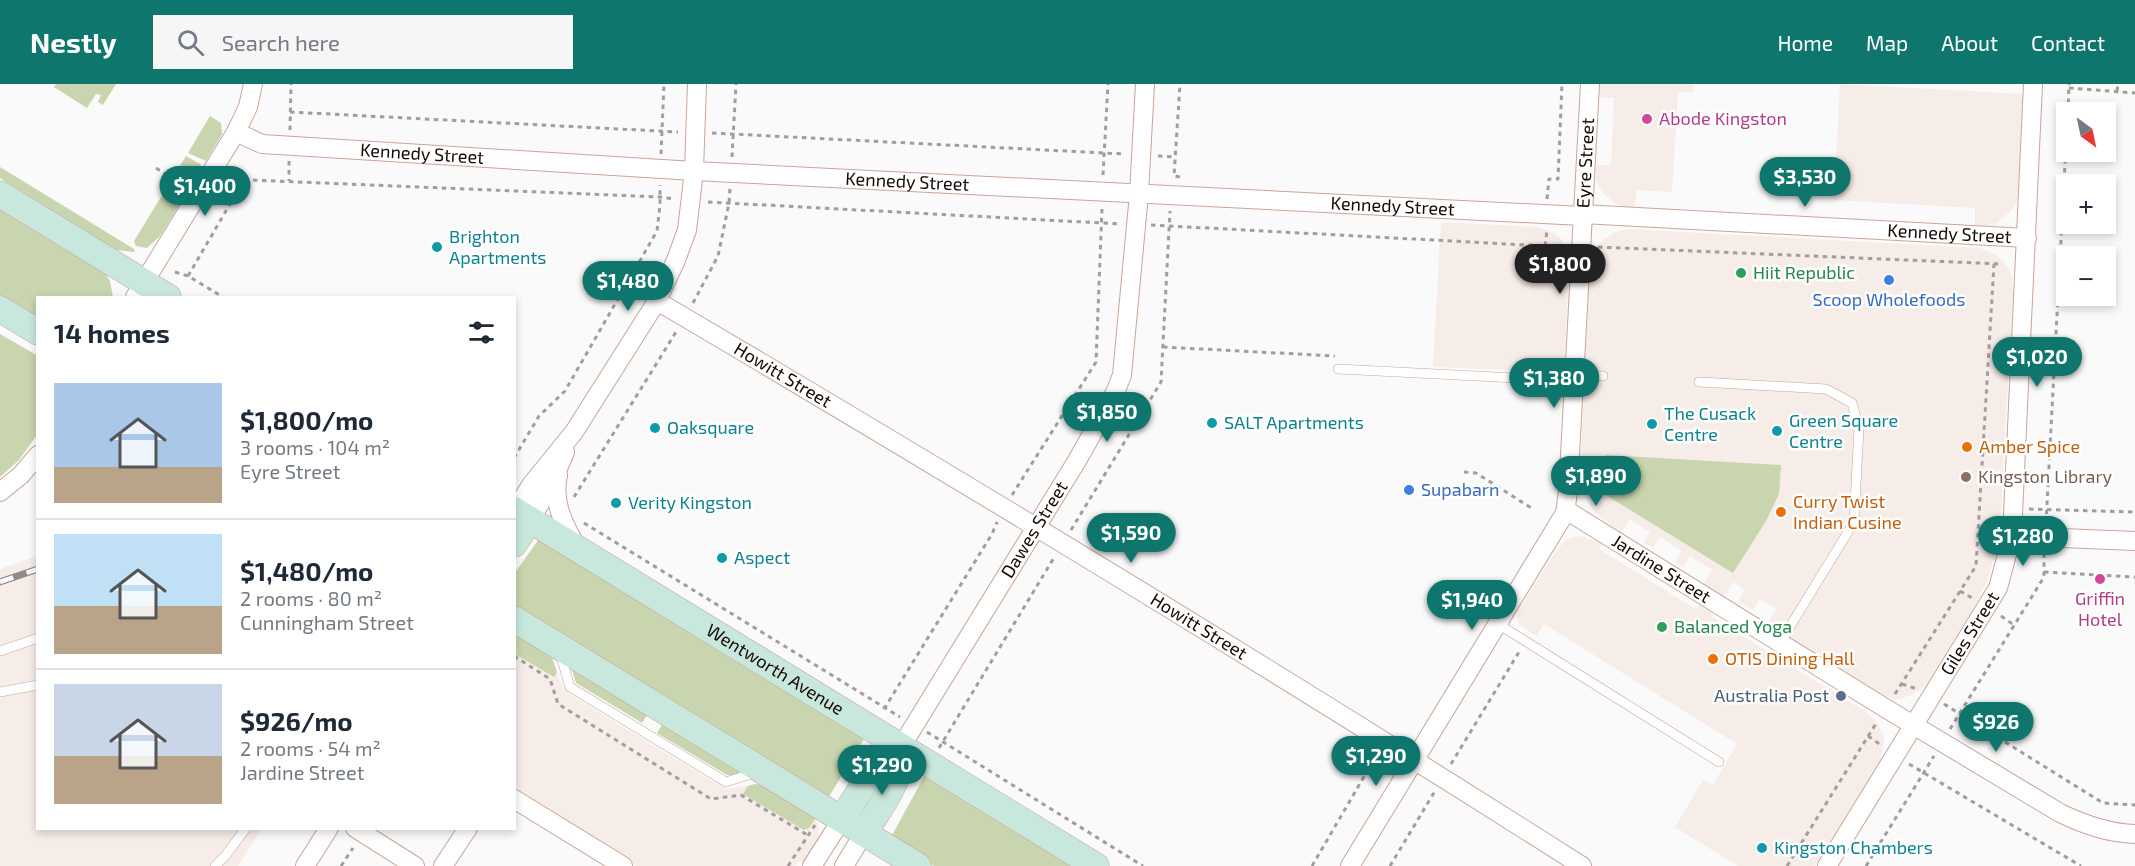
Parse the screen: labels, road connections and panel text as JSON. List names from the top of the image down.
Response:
{
  "streets": {
    "main road": ["Wentworth Avenue"],
    "street": [
      "Kennedy Street",
      "Eyre Street",
      "Howitt Street",
      "Dawes Street",
      "Jardine Street",
      "Giles Street"
    ]
  },
  "crossings": [
    ["Kennedy Street", "Eyre Street"],
    ["Kennedy Street", "Dawes Street"],
    ["Kennedy Street", "Giles Street"],
    ["Eyre Street", "Howitt Street"],
    ["Eyre Street", "Jardine Street"],
    ["Howitt Street", "Dawes Street"],
    ["Dawes Street", "Wentworth Avenue"],
    ["Jardine Street", "Giles Street"]
  ],
  "places": [
    "Abode Kingston",
    "Brighton Apartments",
    "Hiit Republic",
    "Scoop Wholefoods",
    "SALT Apartments",
    "The Cusack Centre",
    "Oaksquare",
    "Green Square Centre",
    "Amber Spice",
    "Kingston Library",
    "Supabarn",
    "Verity Kingston",
    "Curry Twist Indian Cusine",
    "Aspect",
    "Griffin Hotel",
    "Balanced Yoga",
    "OTIS Dining Hall",
    "Australia Post",
    "Kingston Chambers"
  ],
  "north": "bottom right",
  "page": {
    "header": "Nestly",
    "search": "Search here",
    "nav": [
      "Home",
      "Map",
      "About",
      "Contact"
    ],
    "map_buttons": ["+", "−"],
    "price": [
      "$3,530",
      "$1,400",
      "$1,800",
      "$1,480",
      "$1,020",
      "$1,380",
      "$1,850",
      "$1,890",
      "$1,590",
      "$1,280",
      "$1,940",
      "$926",
      "$1,290",
      "$1,290"
    ],
    "heading": "14 homes",
    "list": [
      {
        "name": "$1,800/mo",
        "note": "3 rooms · 104 m² · Eyre Street"
      },
      {
        "name": "$1,480/mo",
        "note": "2 rooms · 80 m² · Cunningham Street"
      },
      {
        "name": "$926/mo",
        "note": "2 rooms · 54 m² · Jardine Street"
      }
    ]
  }
}
